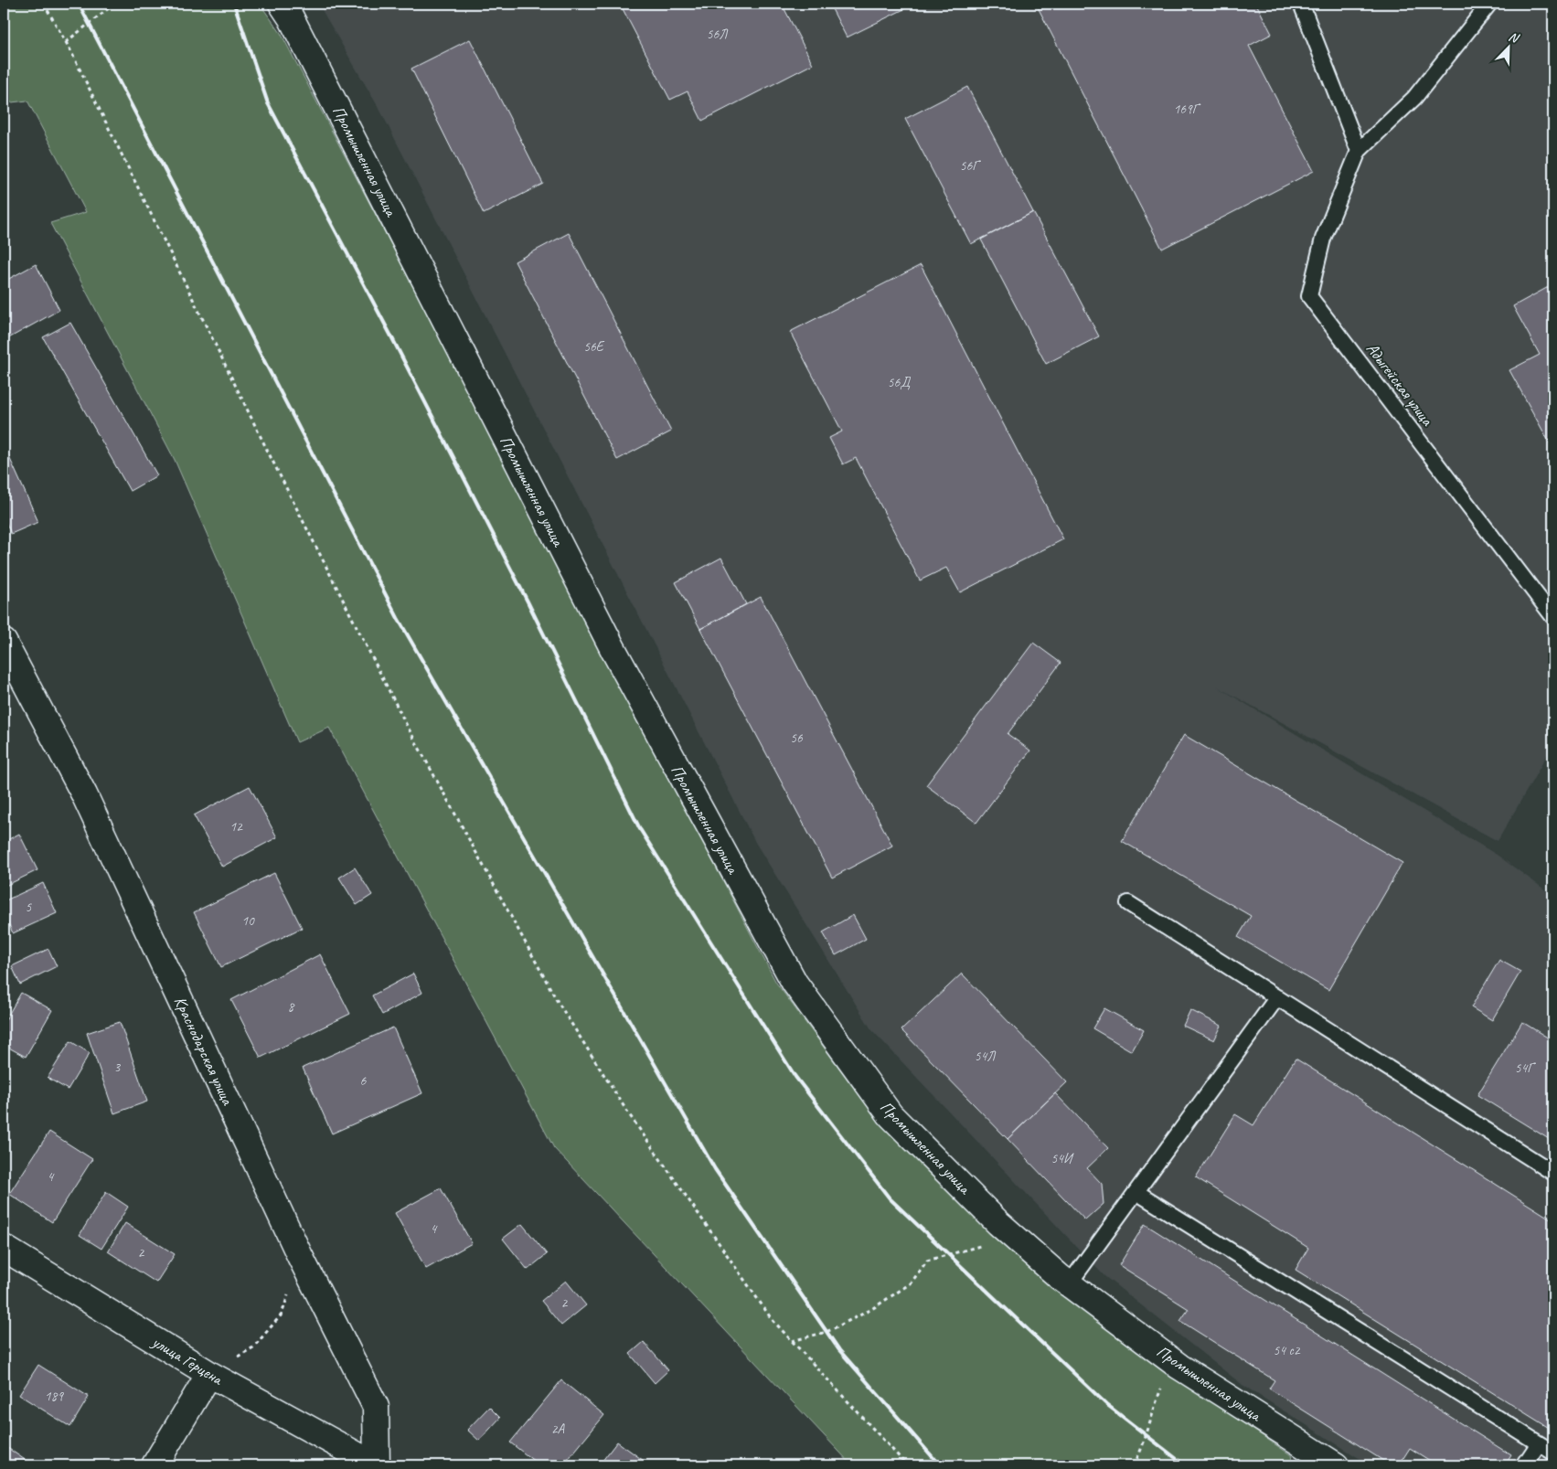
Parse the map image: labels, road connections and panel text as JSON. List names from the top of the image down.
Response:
{
  "streets": {
    "street": ["Промышленная улица", "Краснодарская улица", "улица Герцена"],
    "lane": ["Адыгейская улица"]
  },
  "crossings": [
    ["Краснодарская улица", "улица Герцена"]
  ],
  "house_numbers": [
    "56Л",
    "169Г",
    "56Г",
    "56Е",
    "56Д",
    "56",
    "12",
    "5",
    "10",
    "8",
    "54Л",
    "3",
    "54Г",
    "6",
    "54И",
    "4",
    "4",
    "2",
    "2",
    "54 с2",
    "189",
    "2А"
  ],
  "north": "top right"
}
